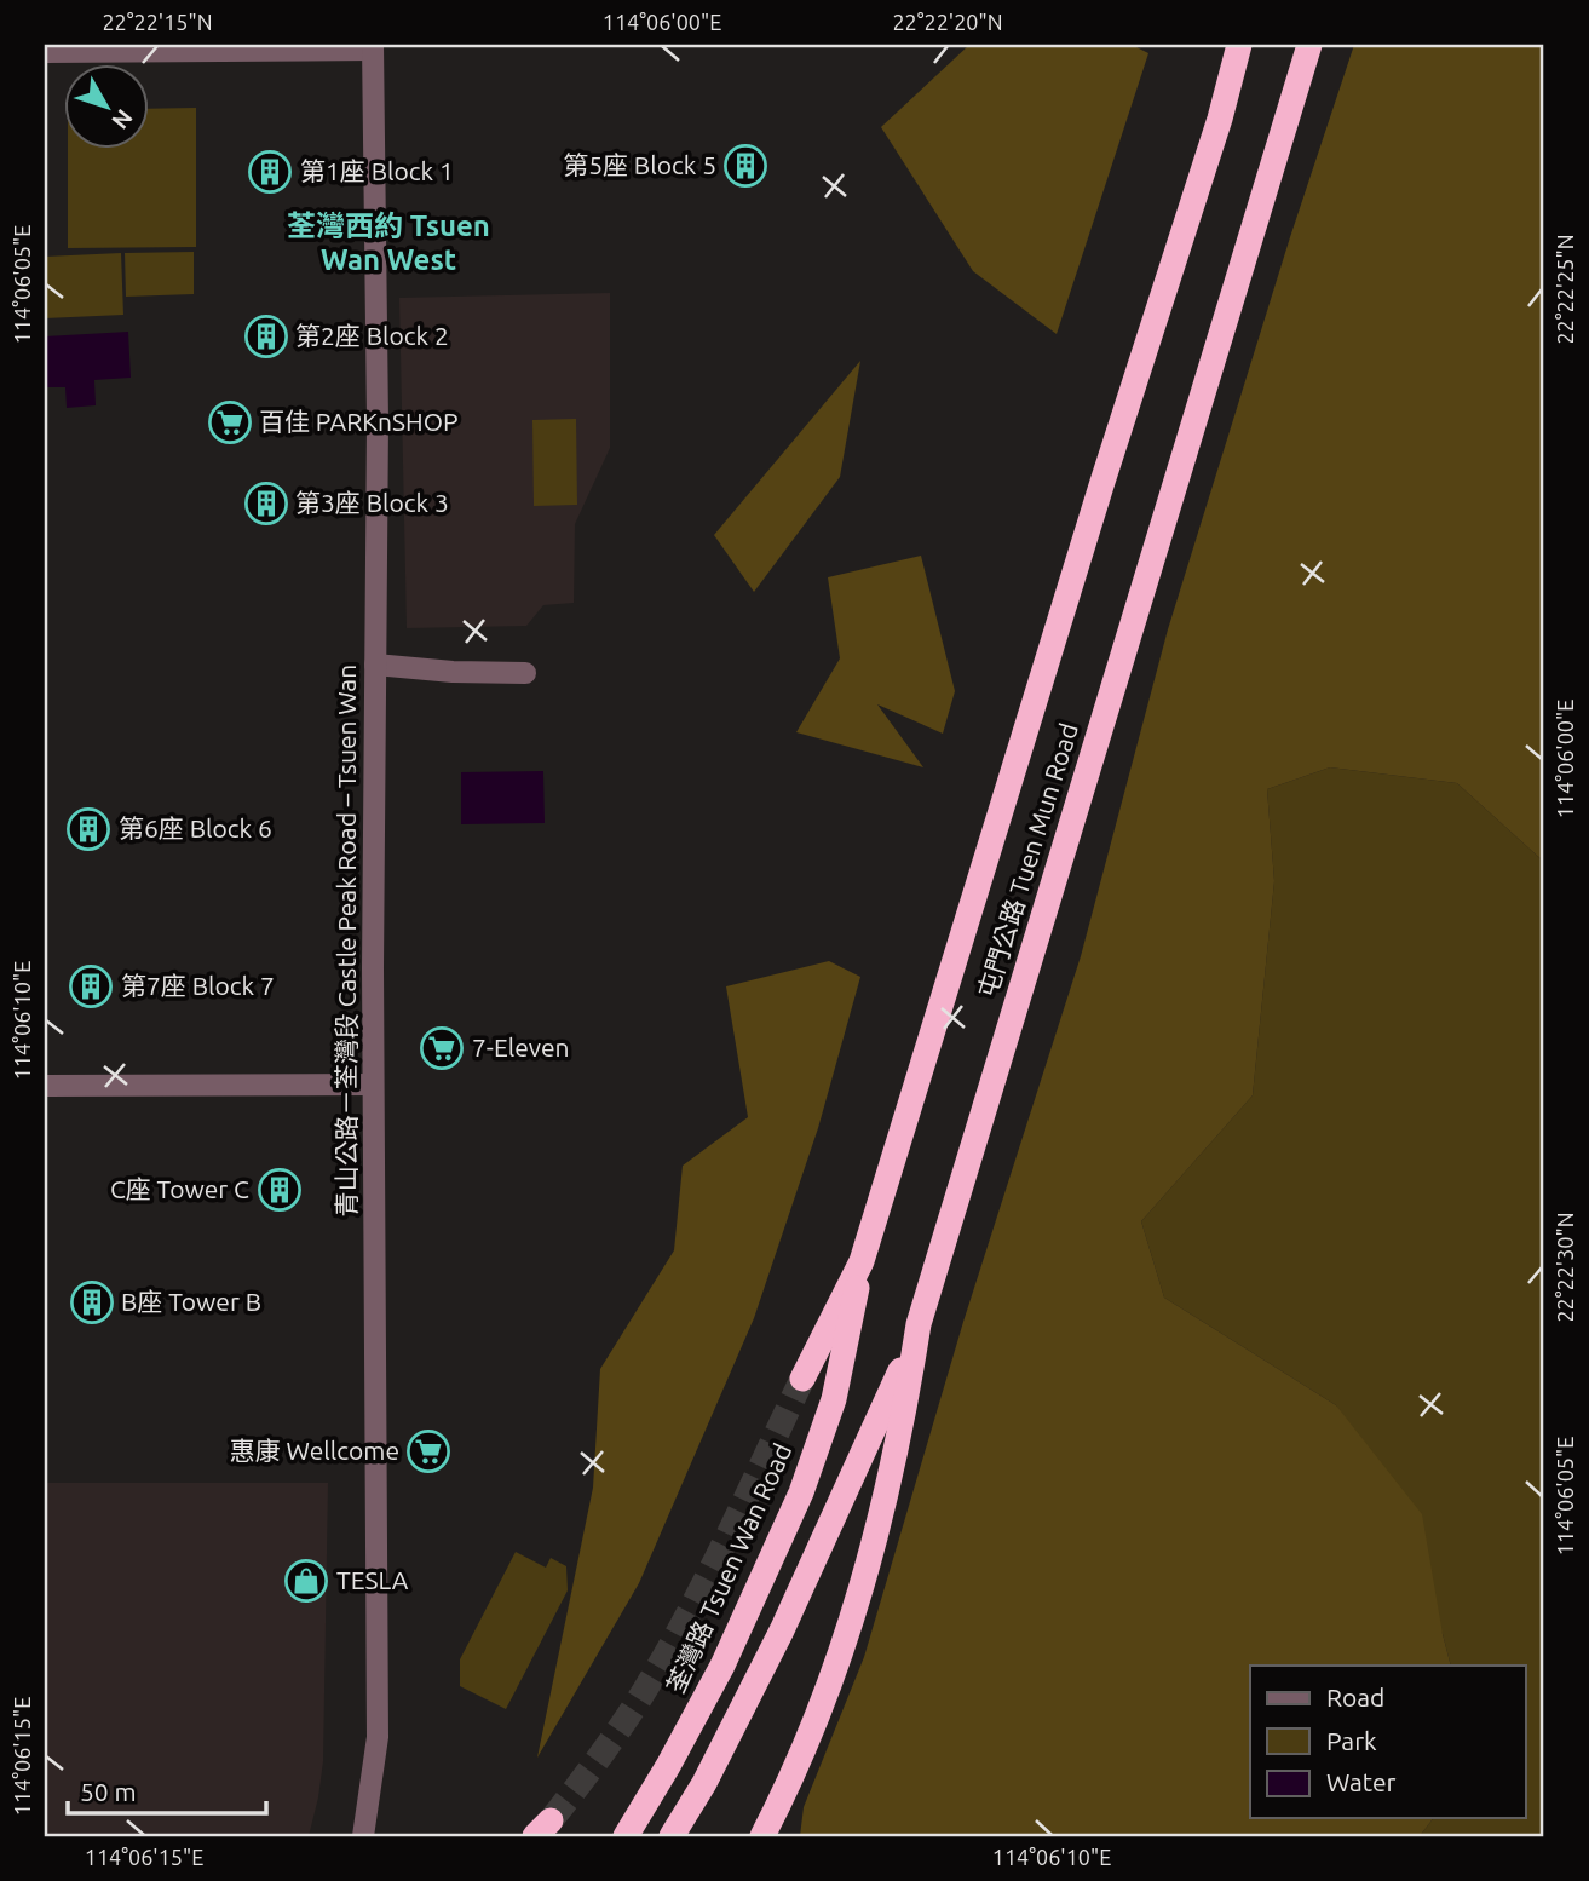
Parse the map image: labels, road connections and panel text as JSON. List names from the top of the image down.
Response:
{
  "streets": {
    "highway": ["屯門公路 Tuen Mun Road", "荃灣路 Tsuen Wan Road"],
    "street": ["青山公路－荃灣段 Castle Peak Road – Tsuen Wan"]
  },
  "crossings": [
    ["屯門公路 Tuen Mun Road", "荃灣路 Tsuen Wan Road"]
  ],
  "districts": ["荃灣西約 Tsuen Wan West"],
  "places": {
    "building": [
      "第5座 Block 5",
      "第1座 Block 1",
      "第2座 Block 2",
      "第3座 Block 3",
      "第6座 Block 6",
      "第7座 Block 7",
      "C座 Tower C",
      "B座 Tower B"
    ],
    "supermarket": ["百佳 PARKnSHOP", "7-Eleven", "惠康 Wellcome"],
    "shop": ["TESLA"]
  },
  "legend": ["Road", "Park", "Water"],
  "scale_bar": "50 m",
  "north": "bottom right",
  "coordinates": [
    "22°22'15\"N",
    "114°06'00\"E",
    "22°22'20\"N",
    "114°06'05\"E",
    "22°22'25\"N",
    "114°06'10\"E",
    "22°22'30\"N",
    "114°06'15\"E"
  ]
}
